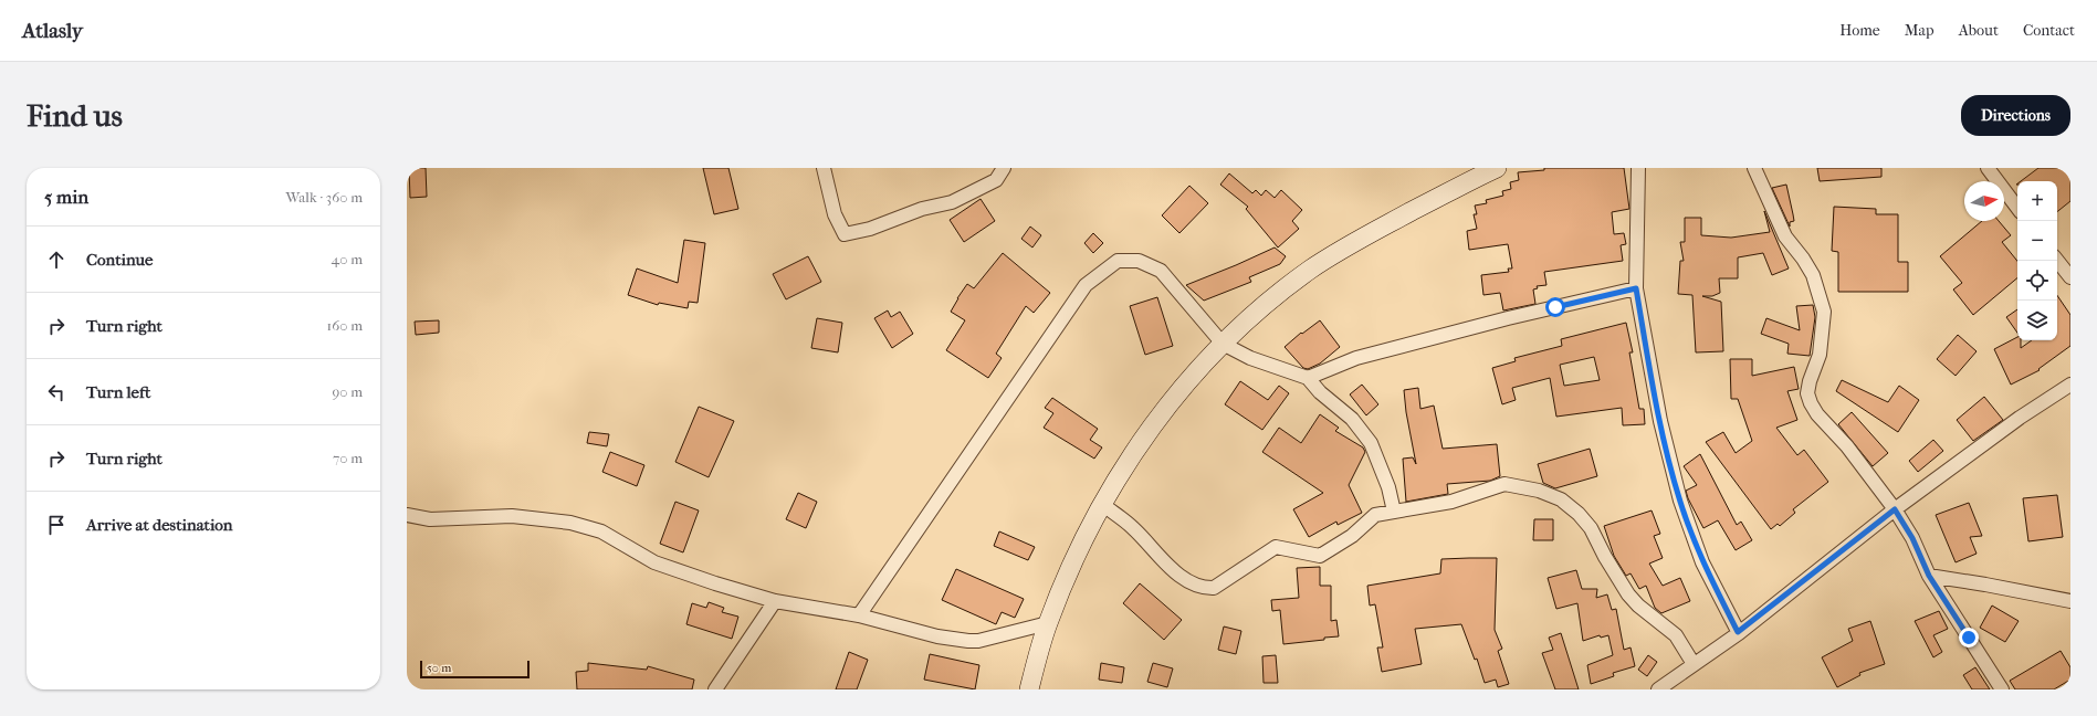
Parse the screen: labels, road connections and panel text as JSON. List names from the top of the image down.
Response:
{
  "scale_bar": "50 m",
  "north": "right",
  "page": {
    "header": "Atlasly",
    "nav": [
      "Home",
      "Map",
      "About",
      "Contact"
    ],
    "buttons": "Directions",
    "title": "Find us",
    "heading": ["5 min", "Walk · 360 m"],
    "map_buttons": ["+", "−"],
    "list": [
      ["Continue", "40 m"],
      ["Turn right", "160 m"],
      ["Turn left", "90 m"],
      ["Turn right", "70 m"],
      "Arrive at destination"
    ],
    "scale": "50 m"
  }
}
